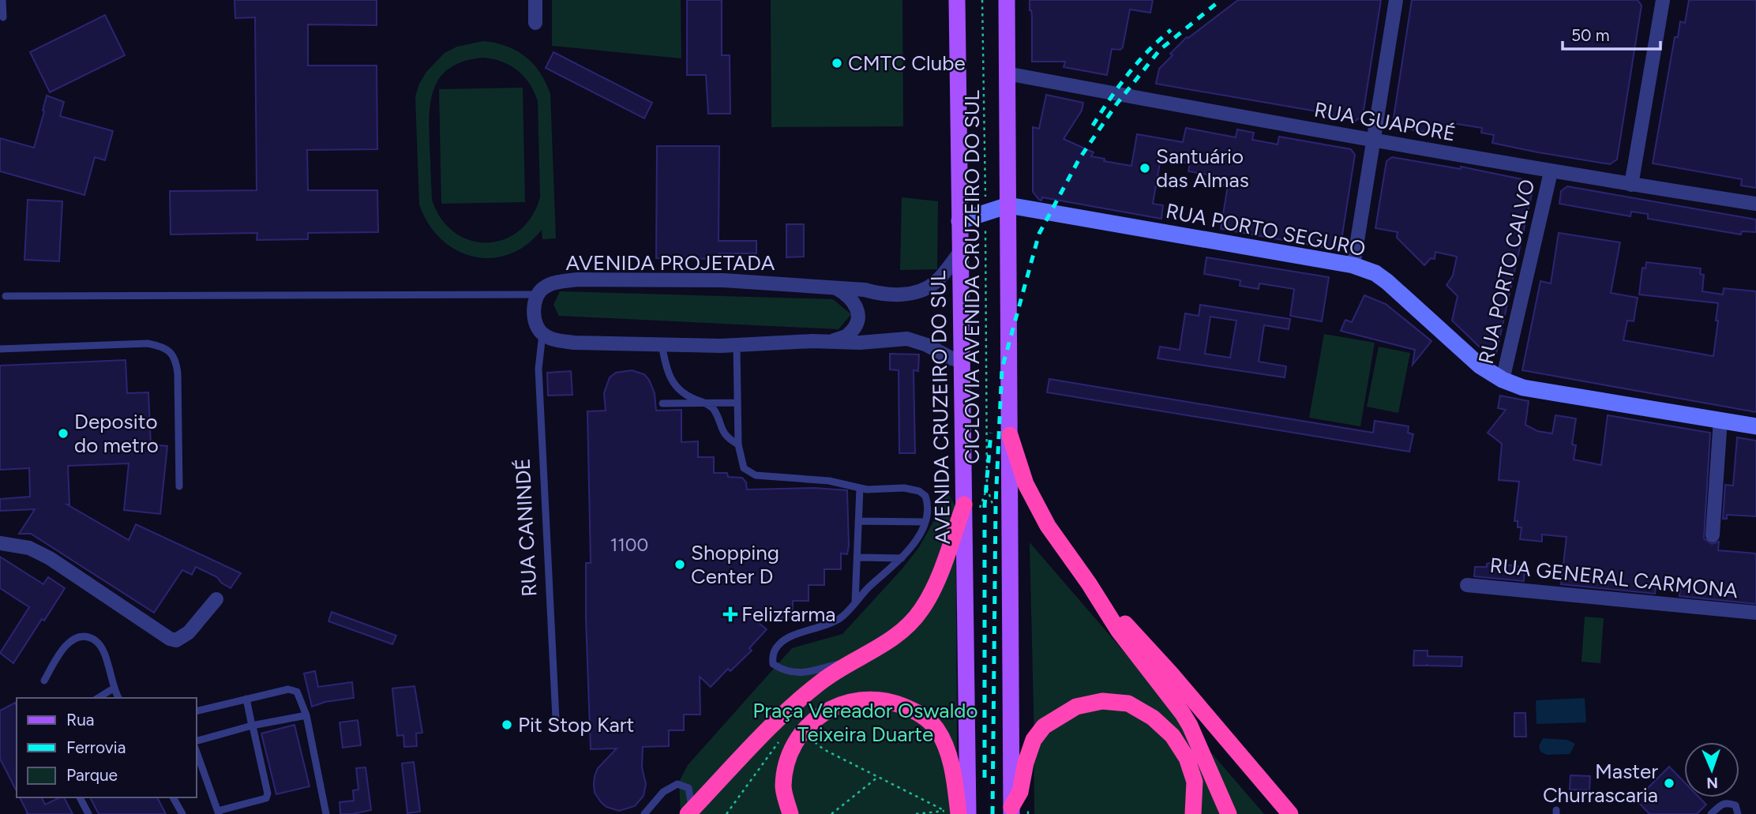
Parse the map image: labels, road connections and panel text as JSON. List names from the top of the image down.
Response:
{
  "streets": {
    "main road": ["AVENIDA CRUZEIRO DO SUL"],
    "street": [
      "RUA GUAPORÉ",
      "RUA PORTO SEGURO",
      "AVENIDA PROJETADA",
      "RUA PORTO CALVO",
      "RUA GENERAL CARMONA"
    ],
    "lane": ["RUA CANINDÉ"],
    "path": ["CICLOVIA AVENIDA CRUZEIRO DO SUL"]
  },
  "crossings": [
    ["RUA GUAPORÉ", "RUA PORTO CALVO"],
    ["RUA PORTO SEGURO", "RUA PORTO CALVO"],
    ["AVENIDA PROJETADA", "AVENIDA CRUZEIRO DO SUL"]
  ],
  "parks": ["Praça Vereador Oswaldo Teixeira Duarte"],
  "places": {
    "other": [
      "CMTC Clube",
      "Santuário das Almas",
      "Deposito do metro",
      "Shopping Center D",
      "Pit Stop Kart",
      "Master Churrascaria"
    ],
    "health": ["Felizfarma"]
  },
  "house_numbers": ["1100"],
  "legend": ["Rua", "Ferrovia", "Parque"],
  "scale_bar": "50 m",
  "north": "bottom"
}
